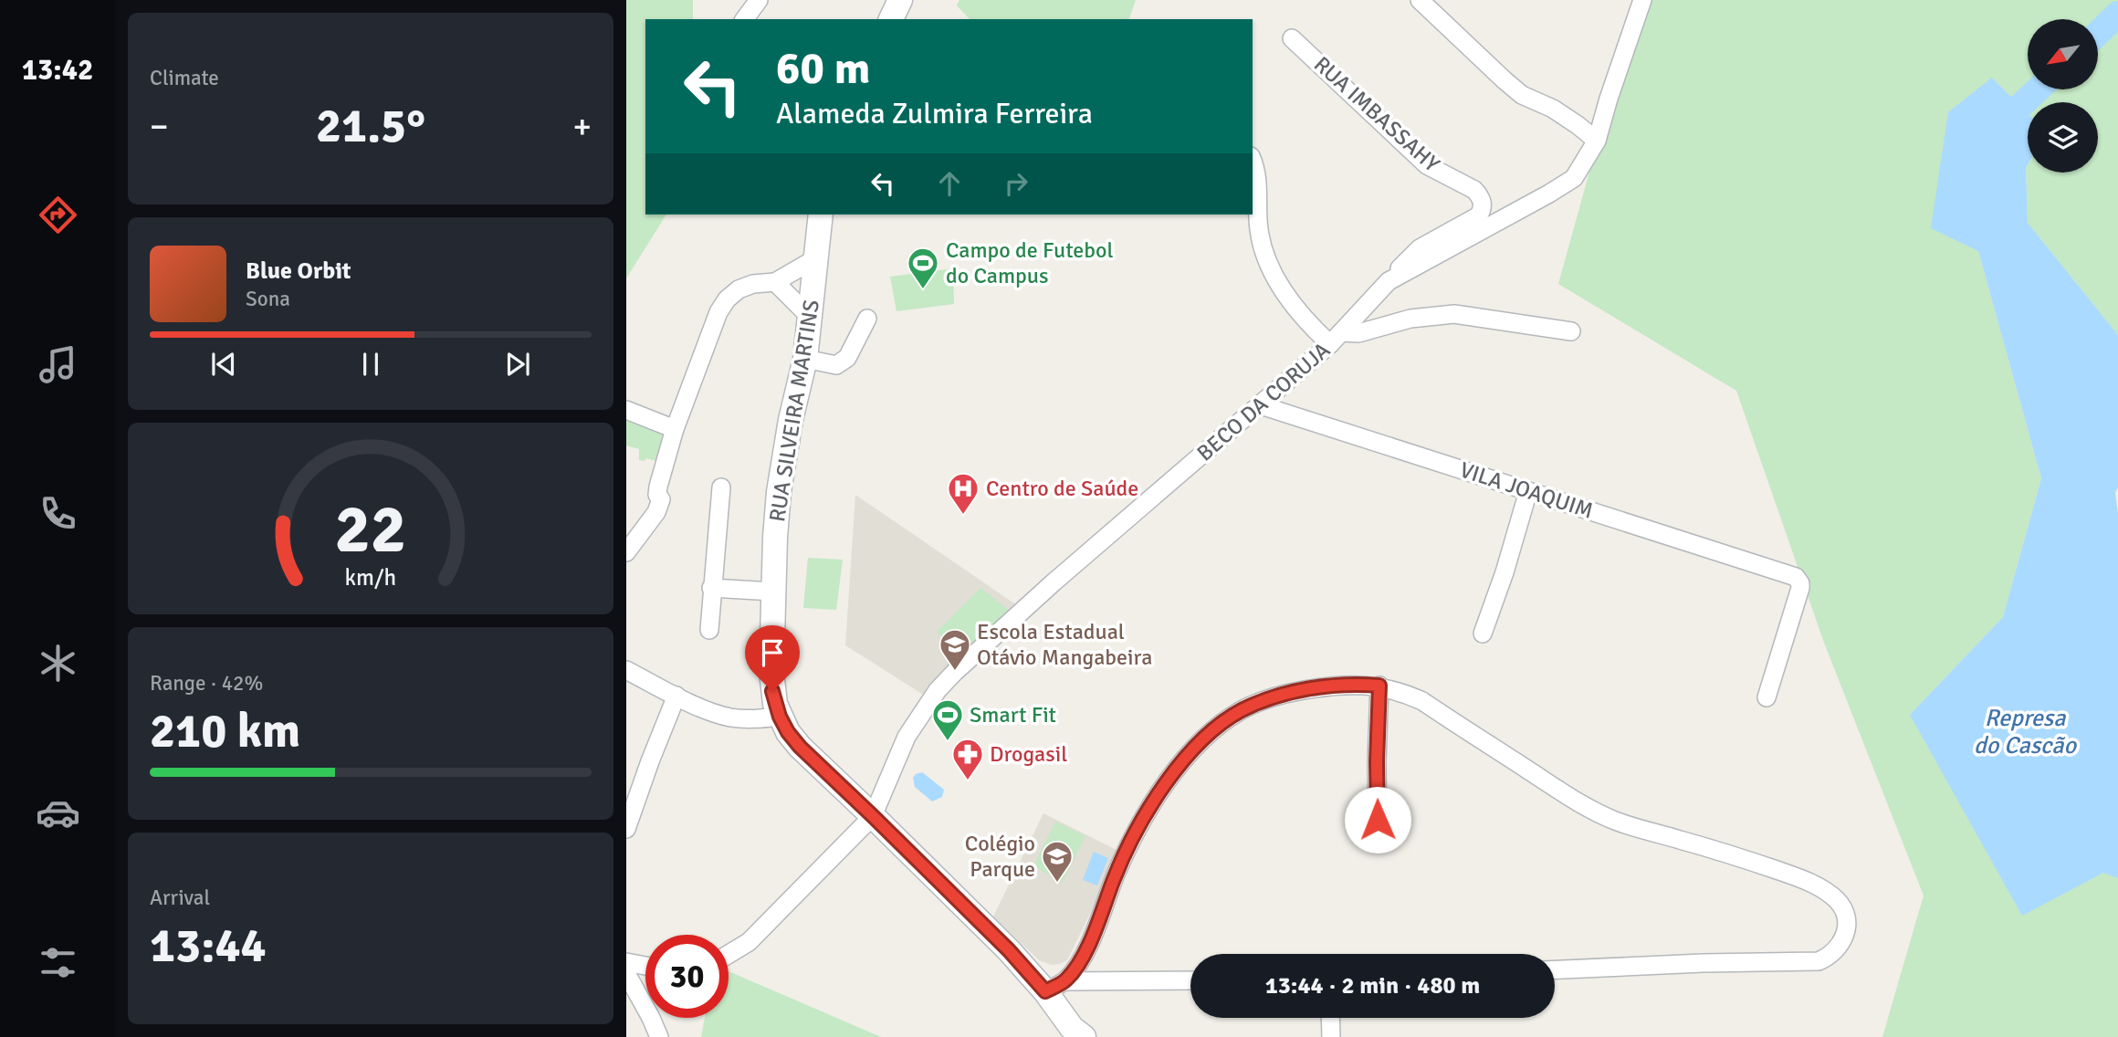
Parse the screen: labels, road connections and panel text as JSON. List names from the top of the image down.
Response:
{
  "streets": {
    "main road": ["RUA SILVEIRA MARTINS"],
    "street": ["RUA IMBASSAHY", "BECO DA CORUJA", "VILA JOAQUIM"]
  },
  "crossings": [
    ["RUA IMBASSAHY", "BECO DA CORUJA"],
    ["BECO DA CORUJA", "RUA SILVEIRA MARTINS"],
    ["BECO DA CORUJA", "VILA JOAQUIM"]
  ],
  "water": ["Represa do Cascão"],
  "places": {
    "sports": ["Campo de Futebol do Campus", "Smart Fit"],
    "hospital": ["Centro de Saúde"],
    "school or university": ["Escola Estadual Otávio Mangabeira", "Colégio Parque"],
    "pharmacy": ["Drogasil"]
  },
  "north": "bottom left",
  "page": {
    "tabs": "13:42",
    "tile": [
      "Climate",
      ["Range · 42%", "210 km"],
      ["Arrival", "13:44"]
    ],
    "turn": ["60 m", "Alameda Zulmira Ferreira"],
    "heat": ["−", "21.5°", "+"],
    "song": ["Blue Orbit", "Sona"],
    "limit": "30",
    "trip": "13:44 · 2 min · 480 m",
    "gauge": ["22", "km/h"]
  }
}
